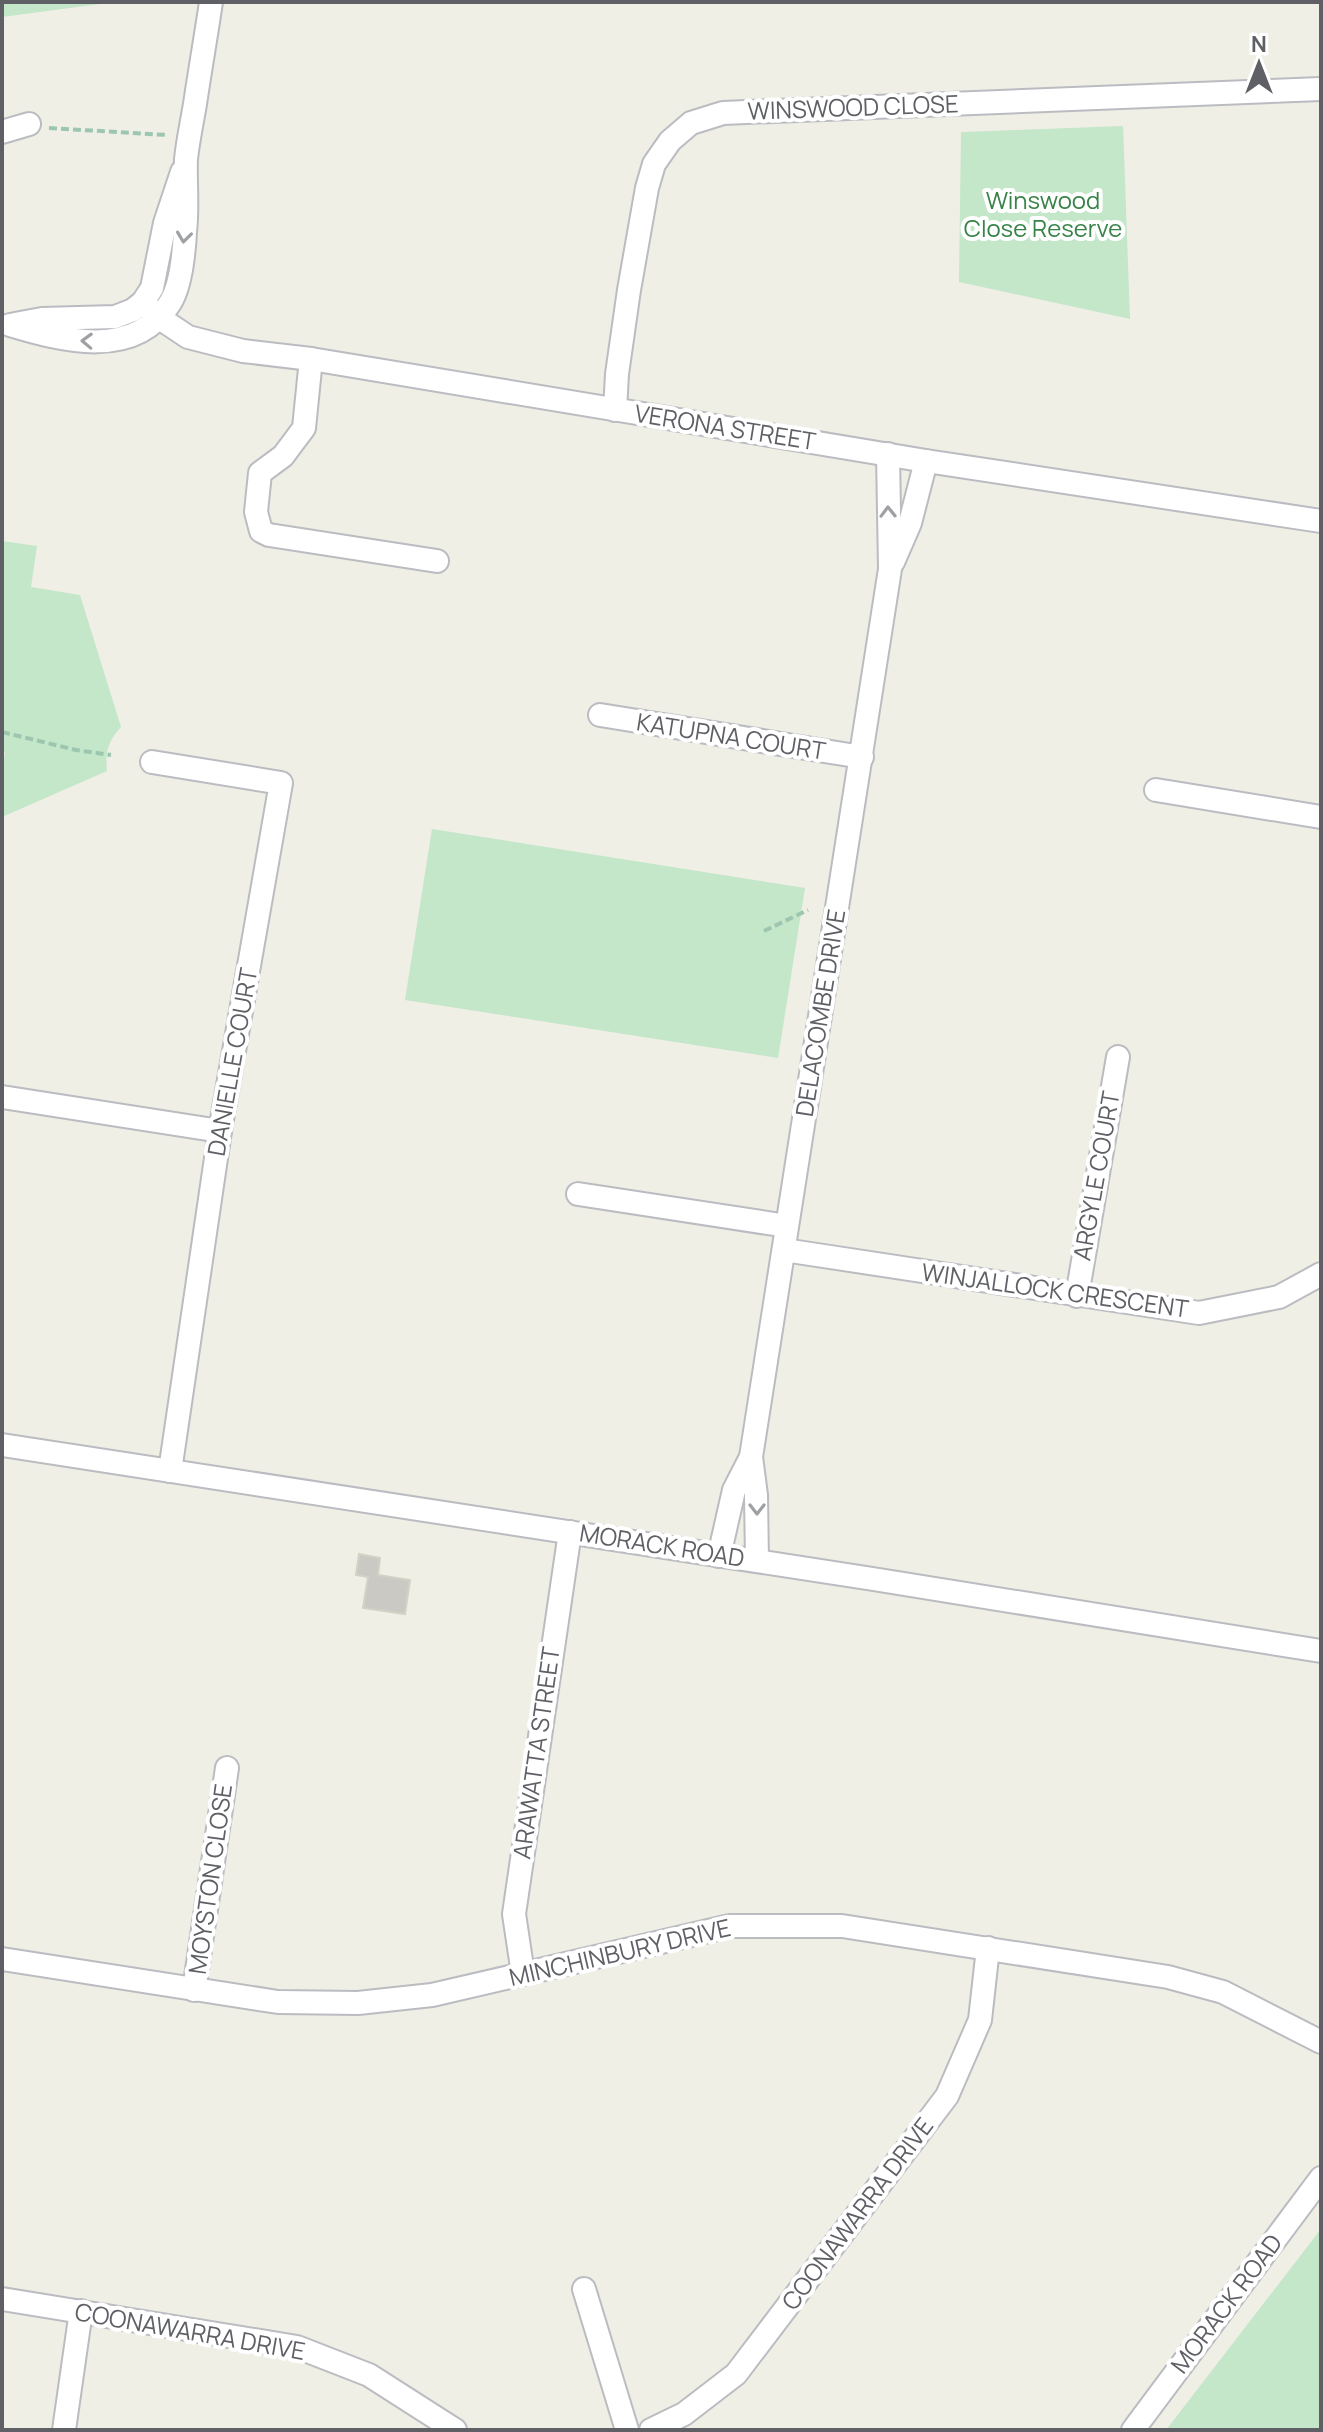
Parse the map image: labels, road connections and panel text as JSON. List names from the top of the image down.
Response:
{
  "streets": {
    "street": [
      "WINSWOOD CLOSE",
      "VERONA STREET",
      "KATUPNA COURT",
      "DELACOMBE DRIVE",
      "DANIELLE COURT",
      "ARGYLE COURT",
      "WINJALLOCK CRESCENT",
      "MORACK ROAD",
      "ARAWATTA STREET",
      "MOYSTON CLOSE",
      "MINCHINBURY DRIVE",
      "COONAWARRA DRIVE"
    ]
  },
  "crossings": [
    ["WINSWOOD CLOSE", "VERONA STREET"],
    ["VERONA STREET", "DELACOMBE DRIVE"],
    ["KATUPNA COURT", "DELACOMBE DRIVE"],
    ["DELACOMBE DRIVE", "WINJALLOCK CRESCENT"],
    ["DELACOMBE DRIVE", "MORACK ROAD"],
    ["DANIELLE COURT", "MORACK ROAD"],
    ["ARGYLE COURT", "WINJALLOCK CRESCENT"],
    ["MORACK ROAD", "ARAWATTA STREET"],
    ["ARAWATTA STREET", "MINCHINBURY DRIVE"],
    ["MOYSTON CLOSE", "MINCHINBURY DRIVE"],
    ["MINCHINBURY DRIVE", "COONAWARRA DRIVE"]
  ],
  "parks": ["Winswood Close Reserve"],
  "north": "top"
}
